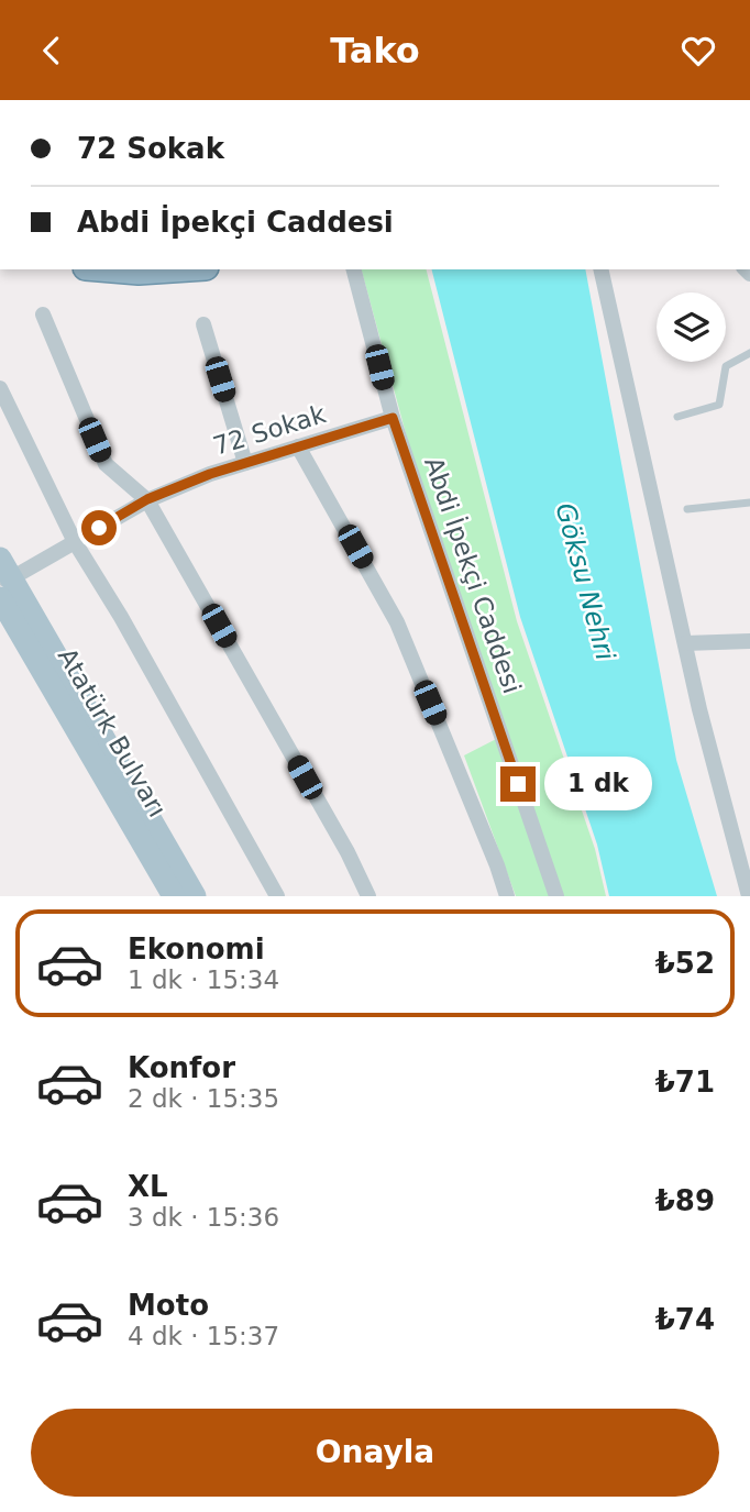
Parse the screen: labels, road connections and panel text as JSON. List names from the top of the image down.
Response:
{
  "streets": {
    "main road": ["Atatürk Bulvarı"],
    "street": ["72 Sokak", "Abdi İpekçi Caddesi"]
  },
  "crossings": [
    ["72 Sokak", "Abdi İpekçi Caddesi"]
  ],
  "water": ["Göksu Nehri"],
  "page": {
    "header": "Tako",
    "banner": ["72 Sokak", "Abdi İpekçi Caddesi"],
    "bubble": "1 dk",
    "list": [
      {
        "name": "Ekonomi",
        "note": "1 dk · 15:34",
        "value": "₺52"
      },
      {
        "name": "Konfor",
        "note": "2 dk · 15:35",
        "value": "₺71"
      },
      {
        "name": "XL",
        "note": "3 dk · 15:36",
        "value": "₺89"
      },
      {
        "name": "Moto",
        "note": "4 dk · 15:37",
        "value": "₺74"
      }
    ],
    "buttons": "Onayla"
  }
}
